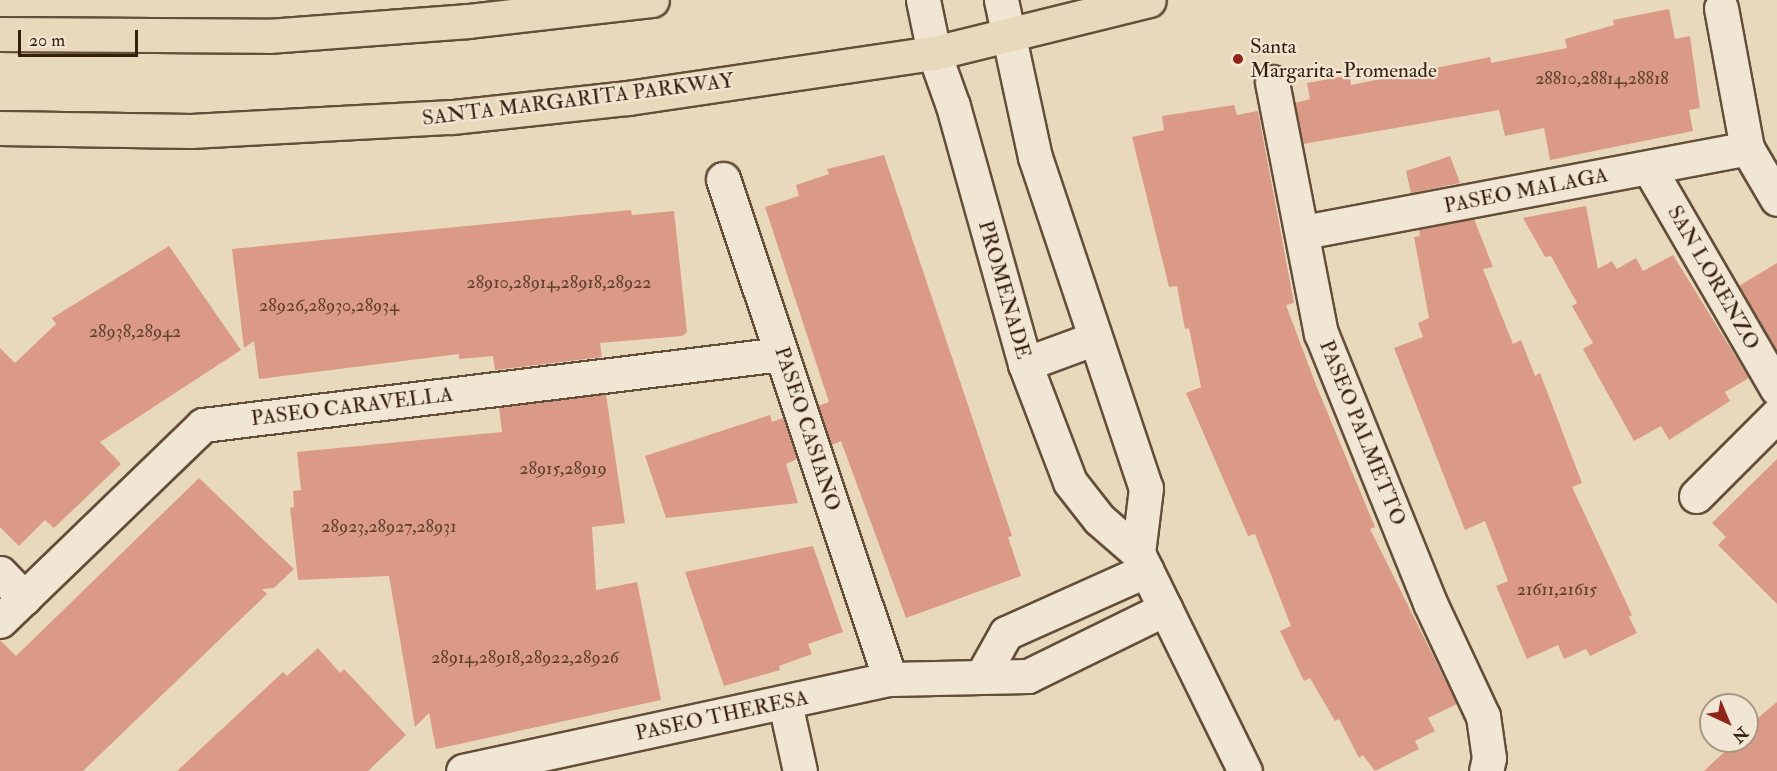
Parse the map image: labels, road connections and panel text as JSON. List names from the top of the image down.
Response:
{
  "streets": {
    "main road": ["SANTA MARGARITA PARKWAY"],
    "street": [
      "PASEO MALAGA",
      "SAN LORENZO",
      "PROMENADE",
      "PASEO CARAVELLA",
      "PASEO CASIANO",
      "PASEO PALMETTO",
      "PASEO THERESA"
    ]
  },
  "crossings": [
    ["SANTA MARGARITA PARKWAY", "PROMENADE"],
    ["PASEO MALAGA", "SAN LORENZO"],
    ["PASEO MALAGA", "PASEO PALMETTO"],
    ["PROMENADE", "PASEO THERESA"],
    ["PASEO CARAVELLA", "PASEO CASIANO"],
    ["PASEO CASIANO", "PASEO THERESA"]
  ],
  "places": ["Santa Margarita-Promenade"],
  "house_numbers": [
    "28810,28814,28818",
    "28910,28914,28918,28922",
    "28926,28930,28934",
    "28938,28942",
    "28915,28919",
    "28923,28927,28931",
    "21611,21615",
    "28914,28918,28922,28926"
  ],
  "scale_bar": "20 m",
  "north": "bottom right"
}
